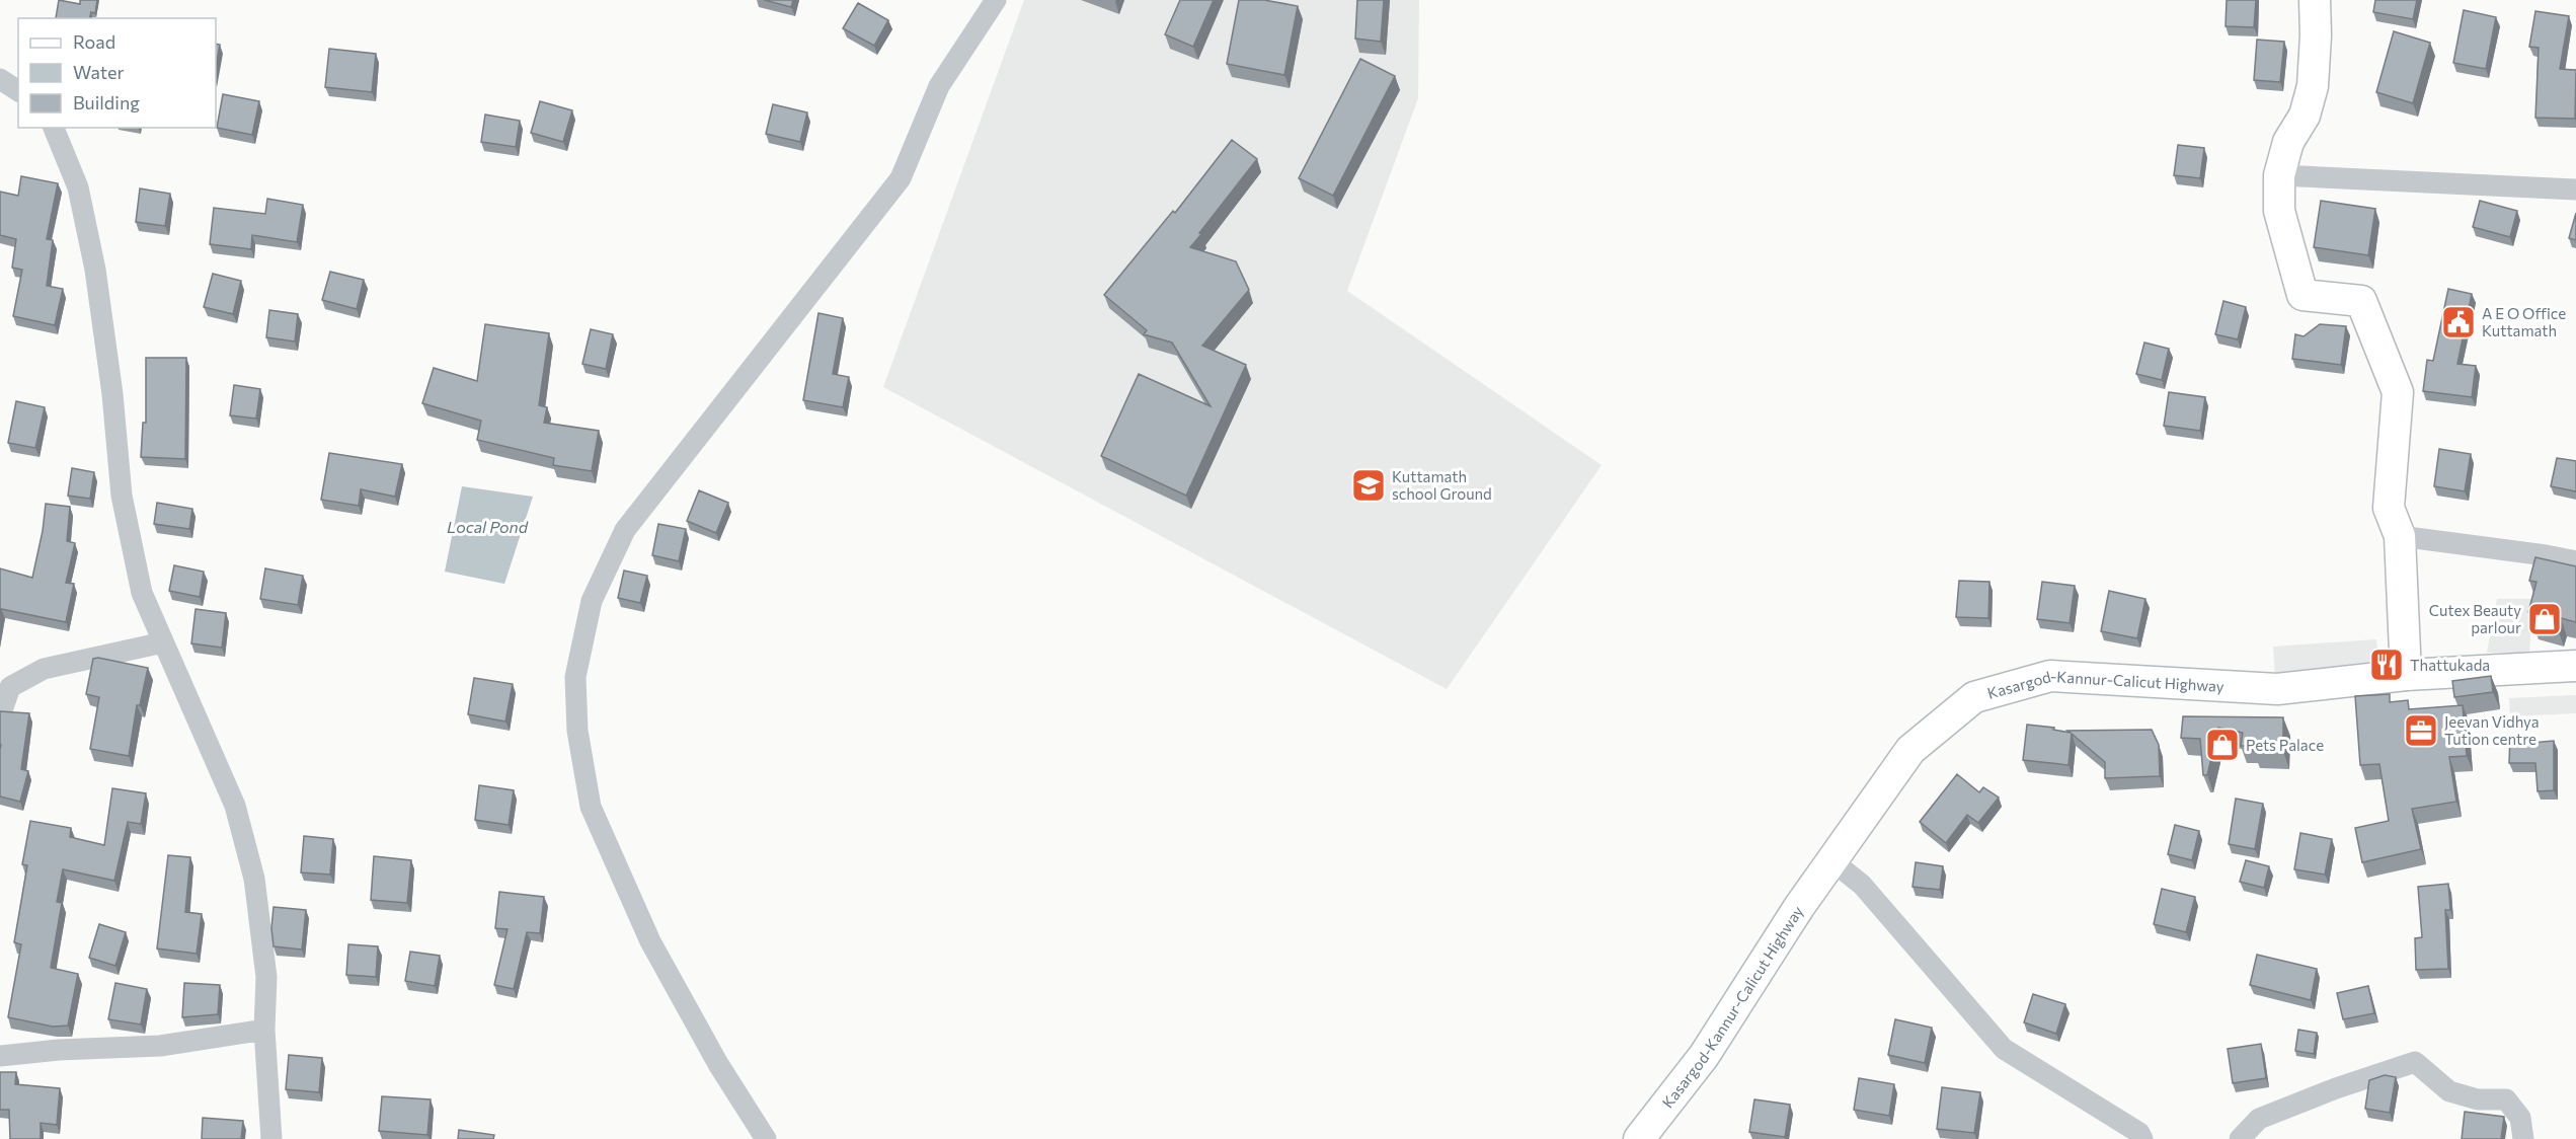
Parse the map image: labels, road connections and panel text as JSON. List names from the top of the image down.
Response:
{
  "streets": {
    "main road": ["Kasargod-Kannur-Calicut Highway"]
  },
  "water": ["Local Pond"],
  "places": {
    "public building": ["A E O Office Kuttamath"],
    "school or university": ["Kuttamath school Ground"],
    "shop": ["Cutex Beauty parlour", "Pets Palace"],
    "restaurant": ["Thattukada"],
    "office": ["Jeevan Vidhya Tution centre"]
  },
  "legend": ["Road", "Water", "Building"]
}
